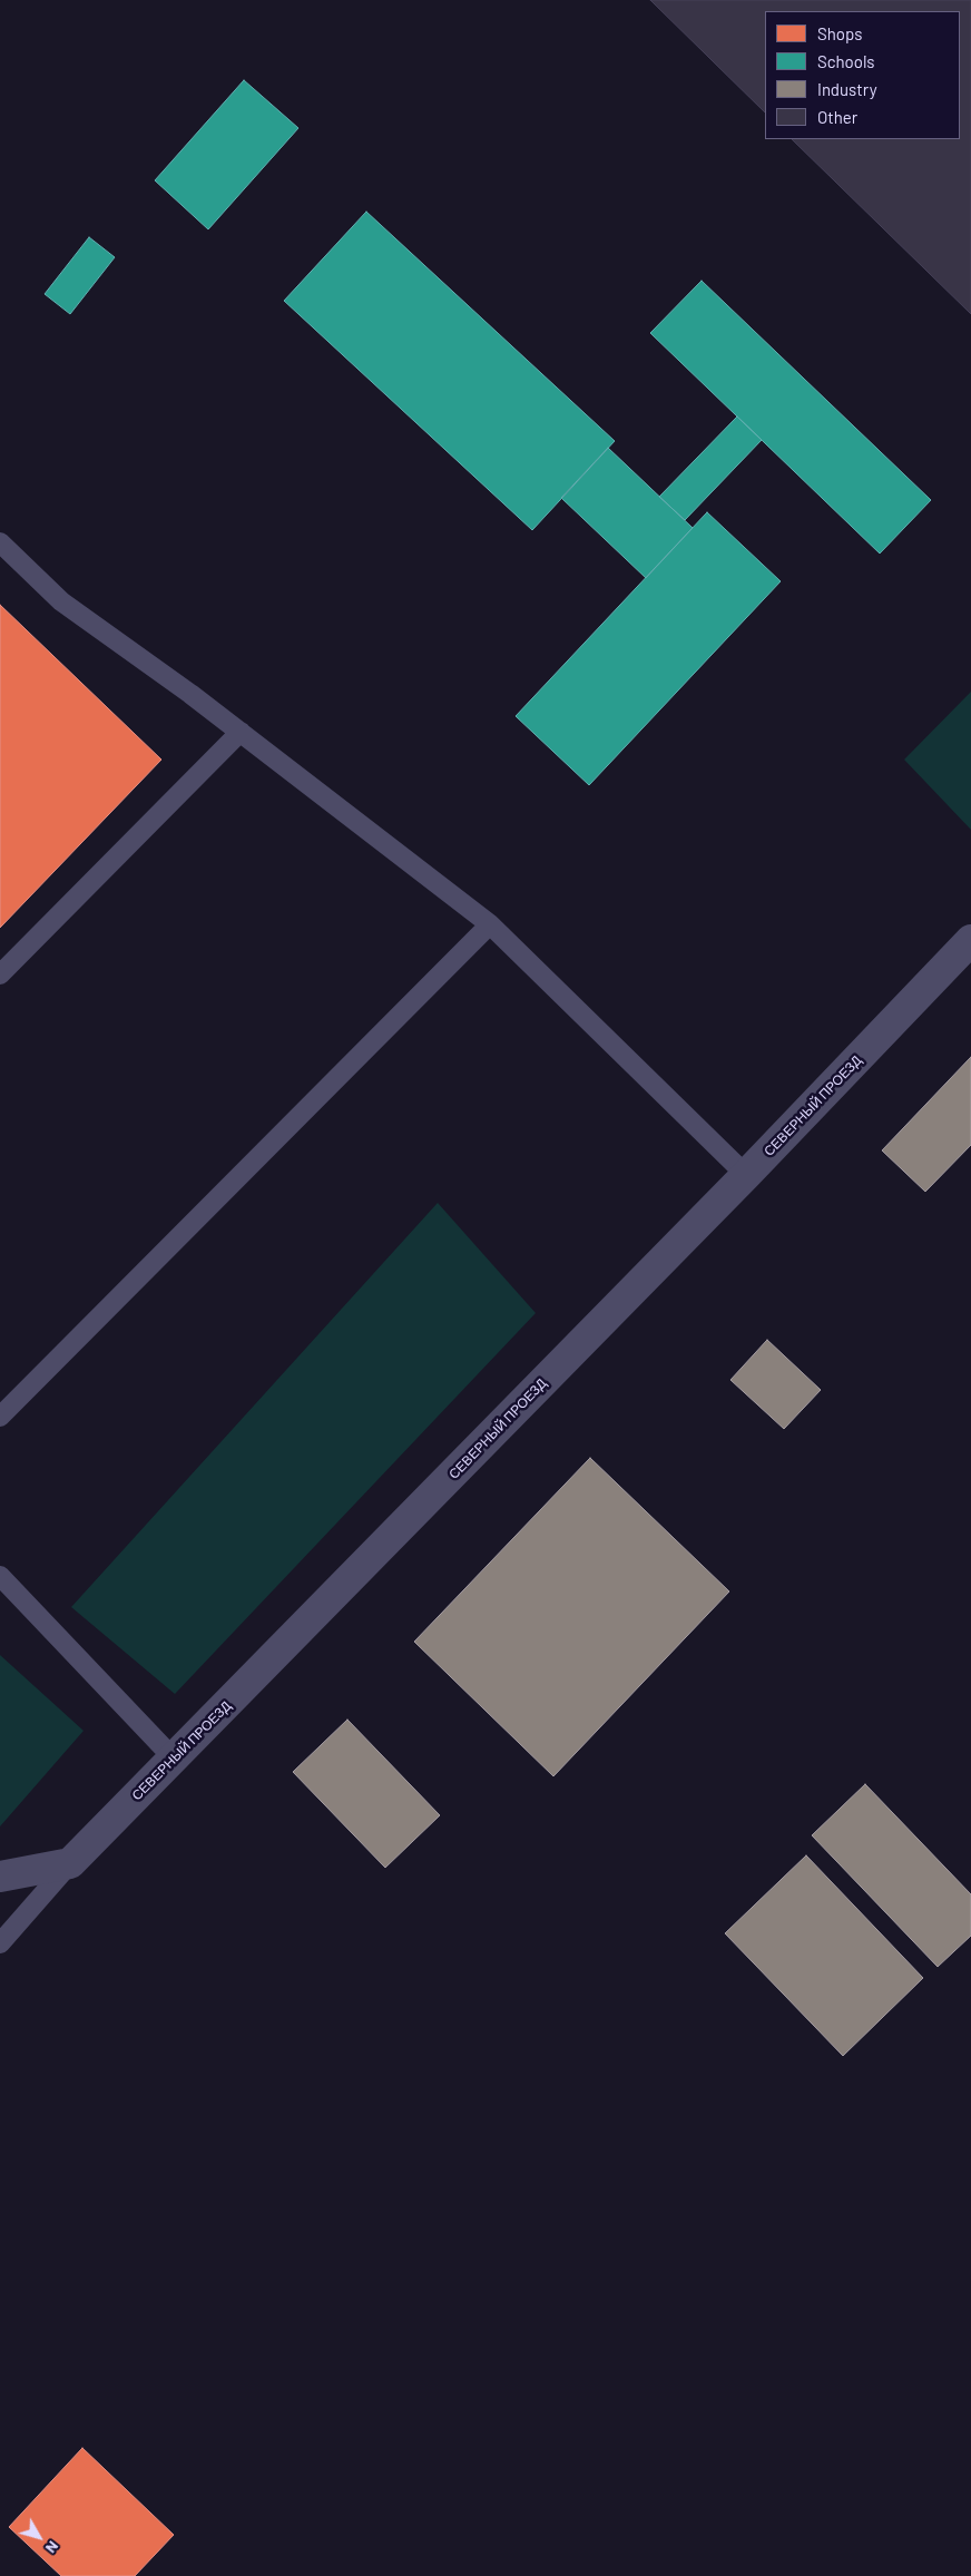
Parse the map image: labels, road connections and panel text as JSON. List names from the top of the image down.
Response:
{
  "streets": {
    "street": ["СЕВЕРНЫЙ ПРОЕЗД"]
  },
  "legend": [
    "Shops",
    "Schools",
    "Industry",
    "Other"
  ],
  "north": "bottom right"
}
